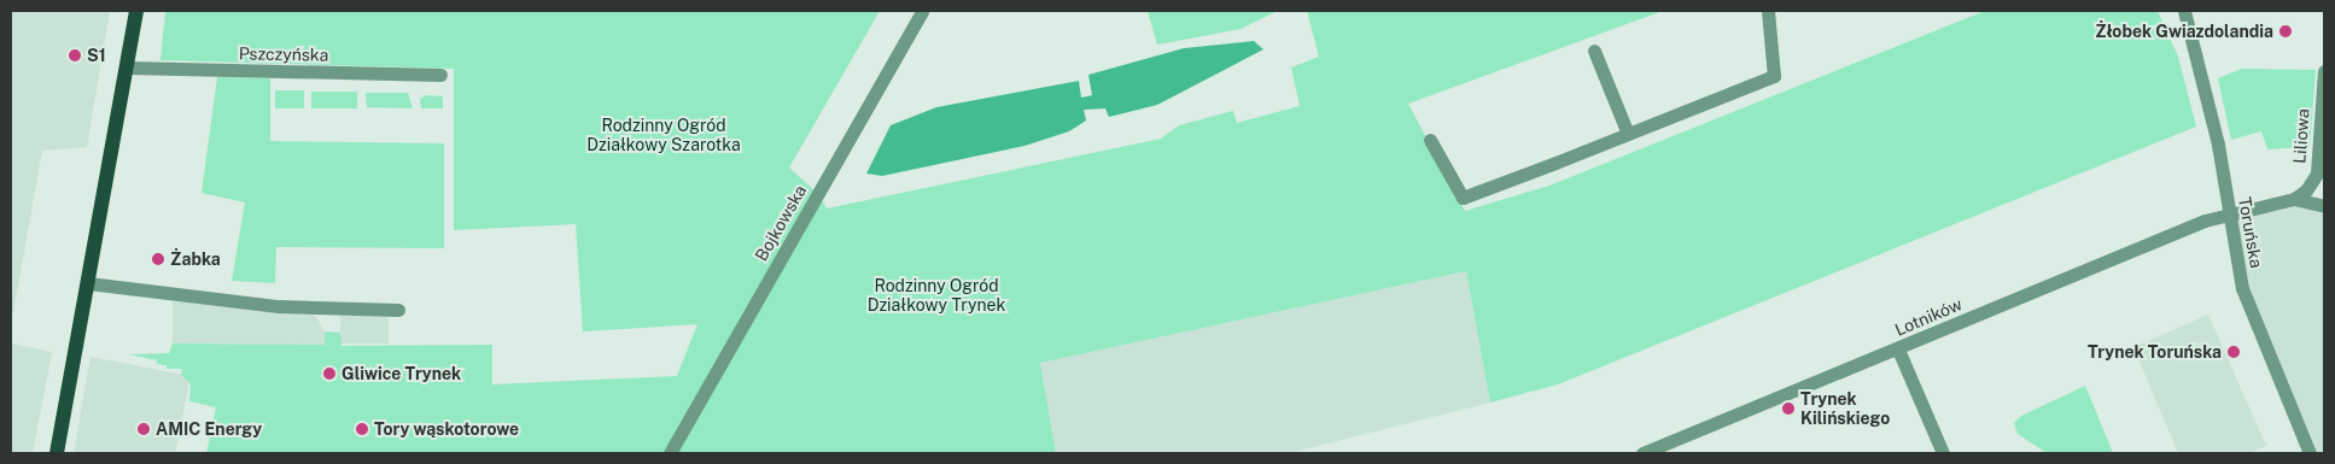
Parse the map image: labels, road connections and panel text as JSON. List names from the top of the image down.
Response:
{
  "streets": {
    "street": [
      "Pszczyńska",
      "Liliowa",
      "Bojkowska",
      "Toruńska",
      "Lotników"
    ]
  },
  "crossings": [
    ["Toruńska", "Lotników"]
  ],
  "parks": ["Rodzinny Ogród Działkowy Szarotka", "Rodzinny Ogród Działkowy Trynek"],
  "places": [
    "Żłobek Gwiazdolandia",
    "S1",
    "Żabka",
    "Trynek Toruńska",
    "Gliwice Trynek",
    "Trynek Kilińskiego",
    "AMIC Energy",
    "Tory wąskotorowe"
  ]
}
